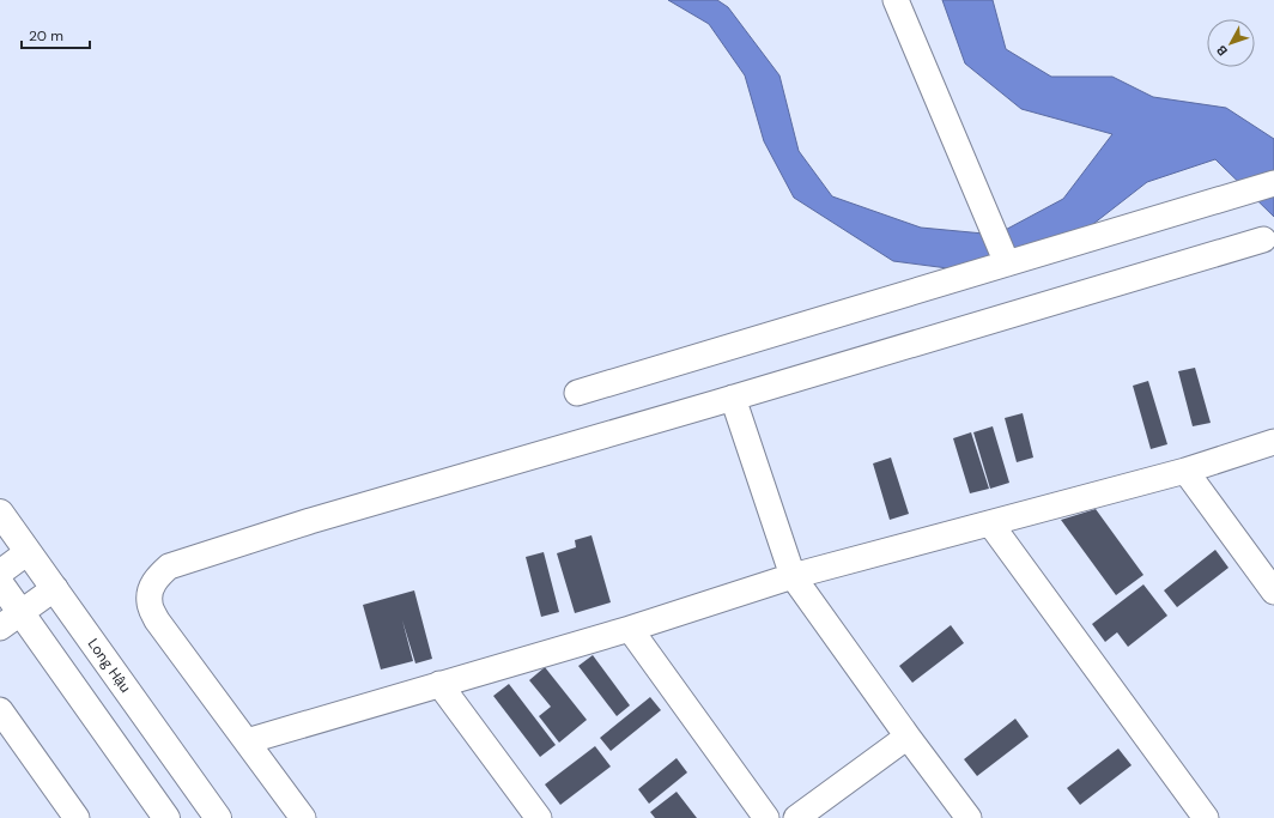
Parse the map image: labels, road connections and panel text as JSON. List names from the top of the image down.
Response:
{
  "streets": {
    "main road": ["Long Hậu"]
  },
  "scale_bar": "20 m",
  "north": "bottom left"
}
